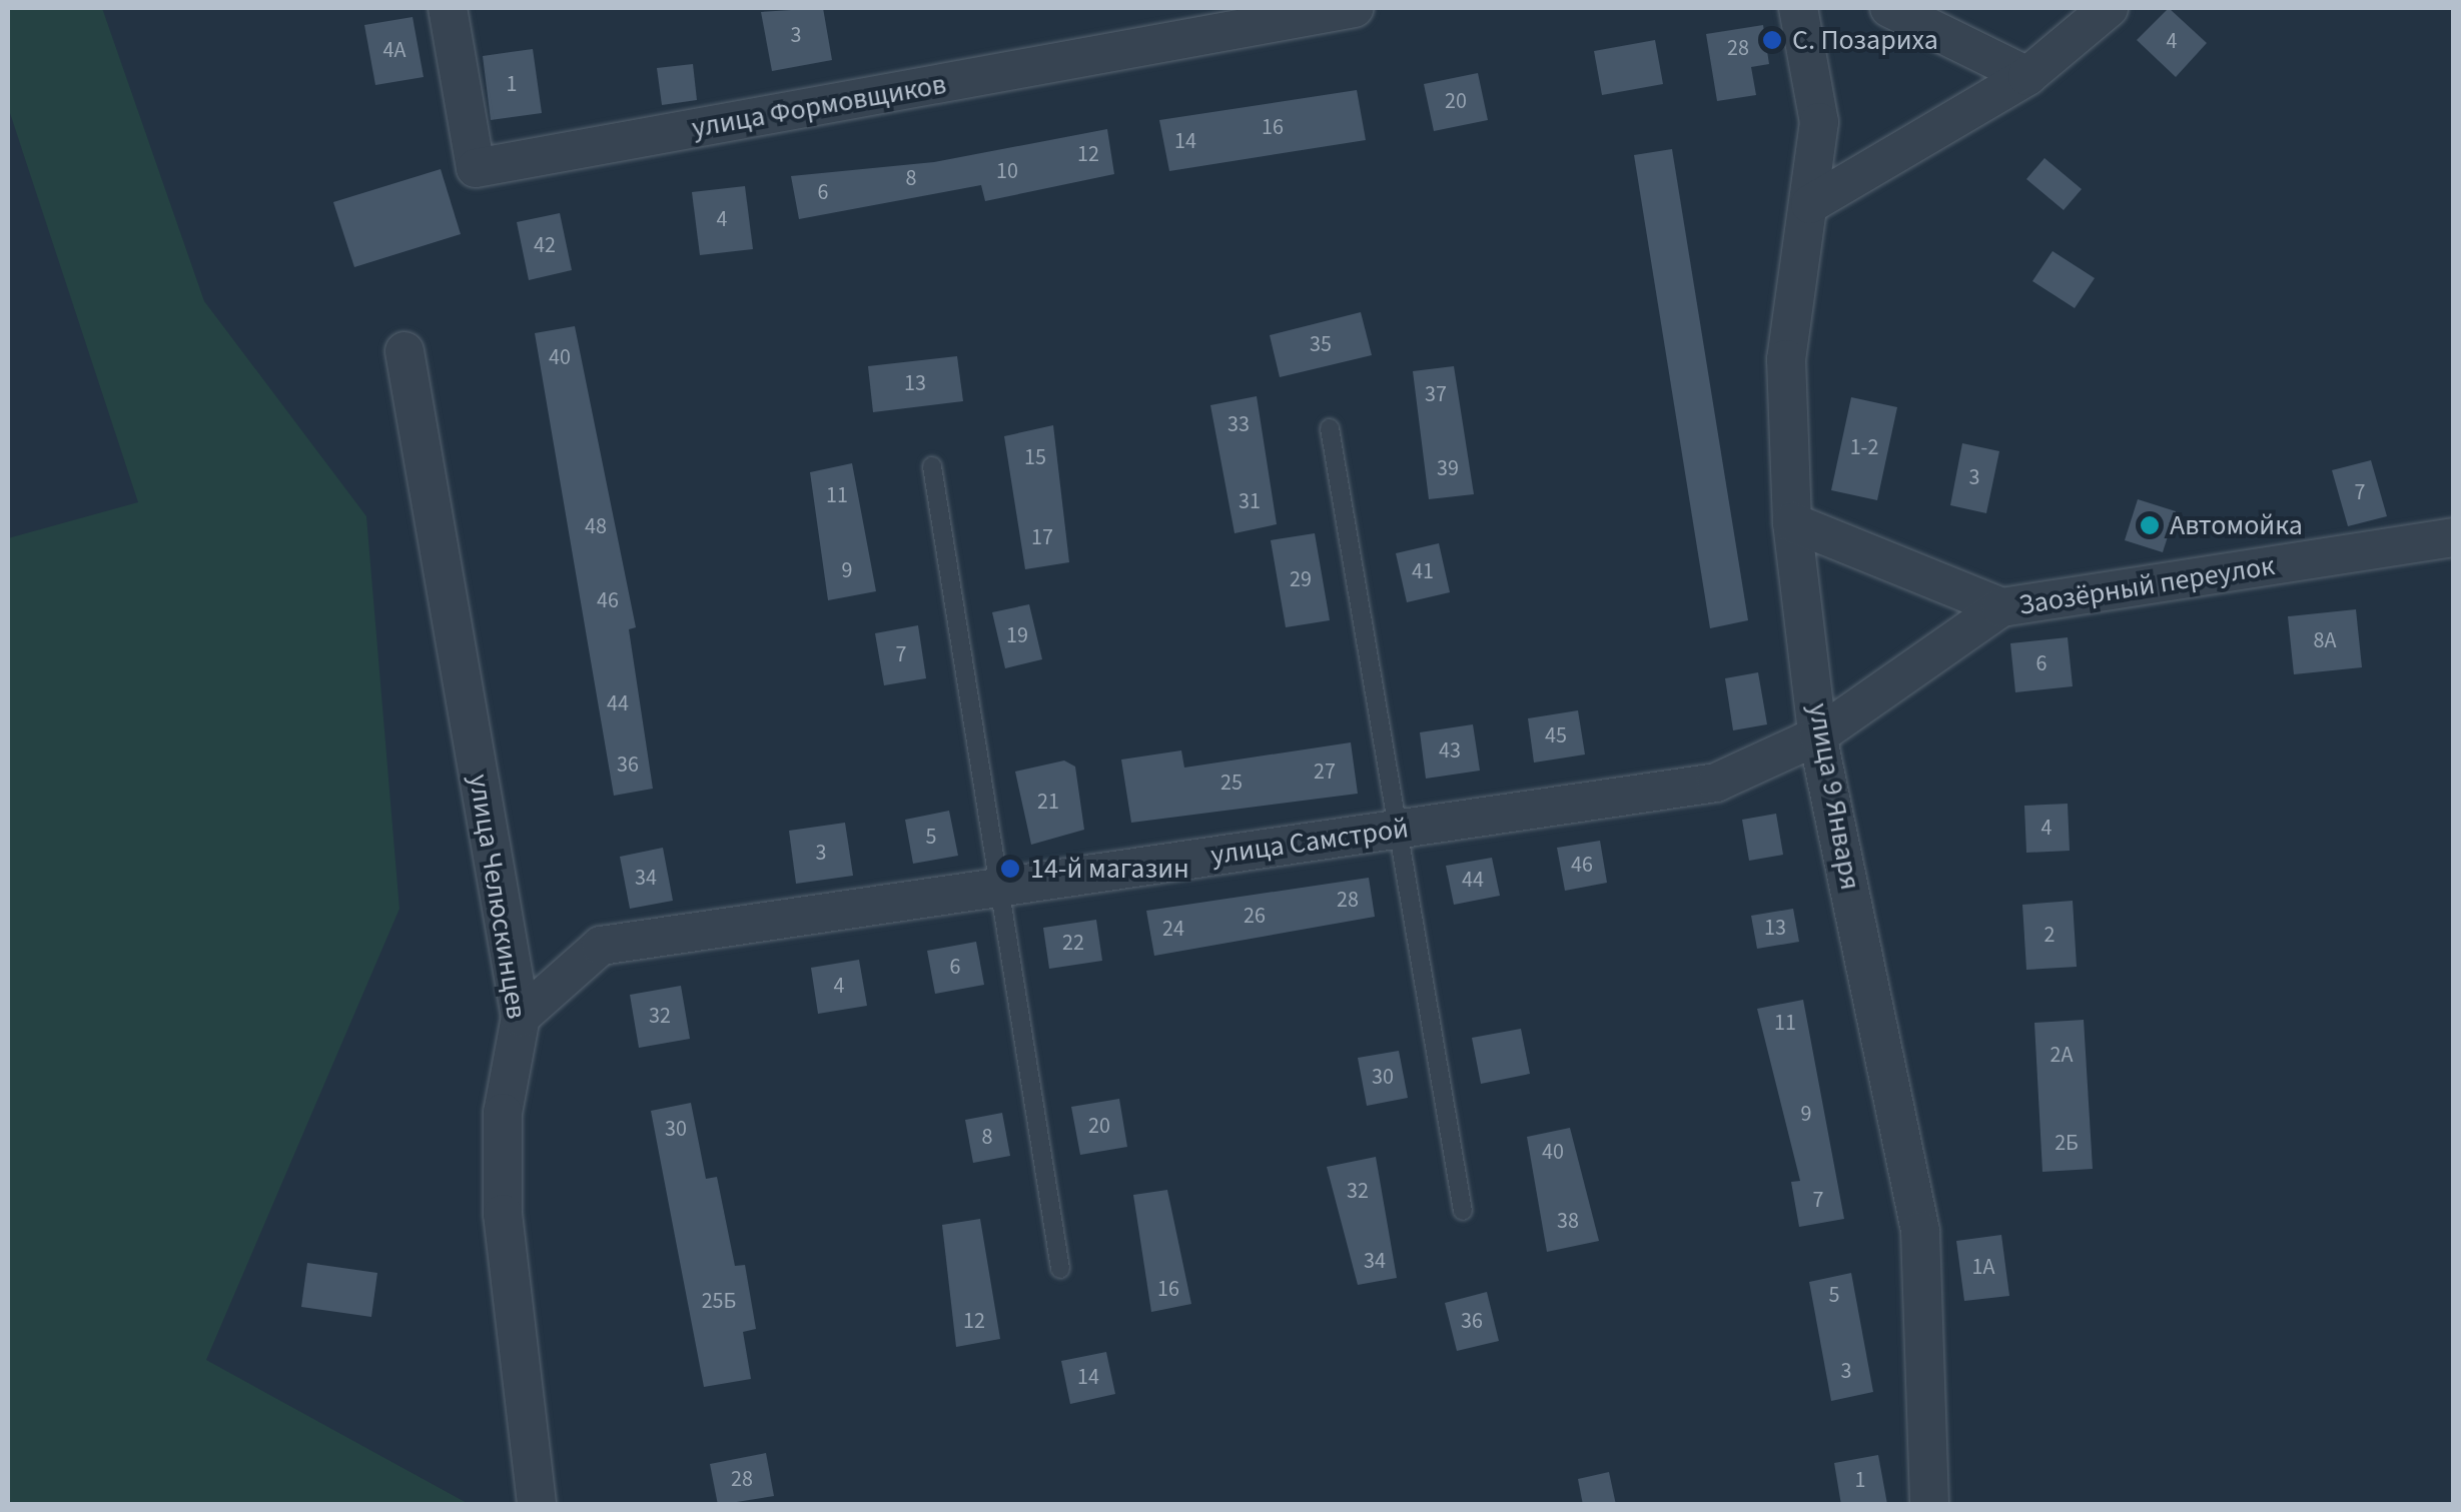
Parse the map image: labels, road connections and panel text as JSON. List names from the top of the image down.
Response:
{
  "streets": {
    "street": [
      "улица Формовщиков",
      "Заозёрный переулок",
      "улица 9 Января",
      "улица Самстрой",
      "улица Челюскинцев"
    ]
  },
  "crossings": [
    ["Заозёрный переулок", "улица 9 Января"],
    ["Заозёрный переулок", "улица Самстрой"],
    ["улица 9 Января", "улица Самстрой"],
    ["улица Самстрой", "улица Челюскинцев"]
  ],
  "places": ["С. Позариха", "Автомойка", "14-й магазин"],
  "house_numbers": [
    "3",
    "4",
    "28",
    "4А",
    "1",
    "20",
    "16",
    "14",
    "12",
    "10",
    "8",
    "6",
    "4",
    "42",
    "35",
    "40",
    "13",
    "37",
    "33",
    "1-2",
    "15",
    "39",
    "3",
    "7",
    "11",
    "31",
    "48",
    "17",
    "9",
    "41",
    "29",
    "46",
    "19",
    "8А",
    "7",
    "6",
    "44",
    "45",
    "43",
    "36",
    "27",
    "25",
    "21",
    "4",
    "5",
    "3",
    "46",
    "34",
    "44",
    "28",
    "26",
    "13",
    "24",
    "2",
    "22",
    "6",
    "4",
    "32",
    "11",
    "2А",
    "30",
    "9",
    "20",
    "30",
    "8",
    "2Б",
    "40",
    "32",
    "7",
    "38",
    "34",
    "1А",
    "16",
    "5",
    "25Б",
    "12",
    "36",
    "3",
    "14",
    "28",
    "1"
  ]
}
